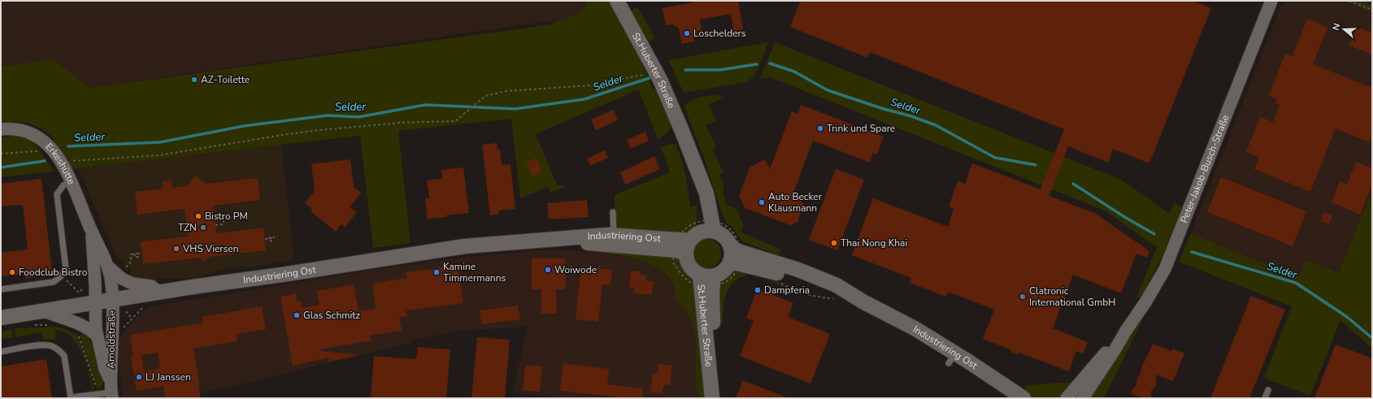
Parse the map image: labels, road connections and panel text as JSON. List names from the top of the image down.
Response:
{
  "streets": {
    "street": [
      "St.Huberter Straße",
      "Erkeshütte",
      "Peter-Jakob-Busch-Straße",
      "Industriering Ost",
      "Arnoldstraße"
    ]
  },
  "crossings": [
    ["St.Huberter Straße", "Industriering Ost"],
    ["Erkeshütte", "Industriering Ost"],
    ["Erkeshütte", "Arnoldstraße"],
    ["Industriering Ost", "Arnoldstraße"]
  ],
  "water": ["Selder"],
  "places": [
    "Loschelders",
    "AZ-Toilette",
    "Trink und Spare",
    "Auto Becker Klausmann",
    "Bistro PM",
    "TZN",
    "Thai Nong Khai",
    "VHS Viersen",
    "Woiwode",
    "Foodclub Bistro",
    "Kamine Timmermanns",
    "Dampferia",
    "Clatronic International GmbH",
    "Glas Schmitz",
    "LJ Janssen"
  ],
  "north": "left"
}
